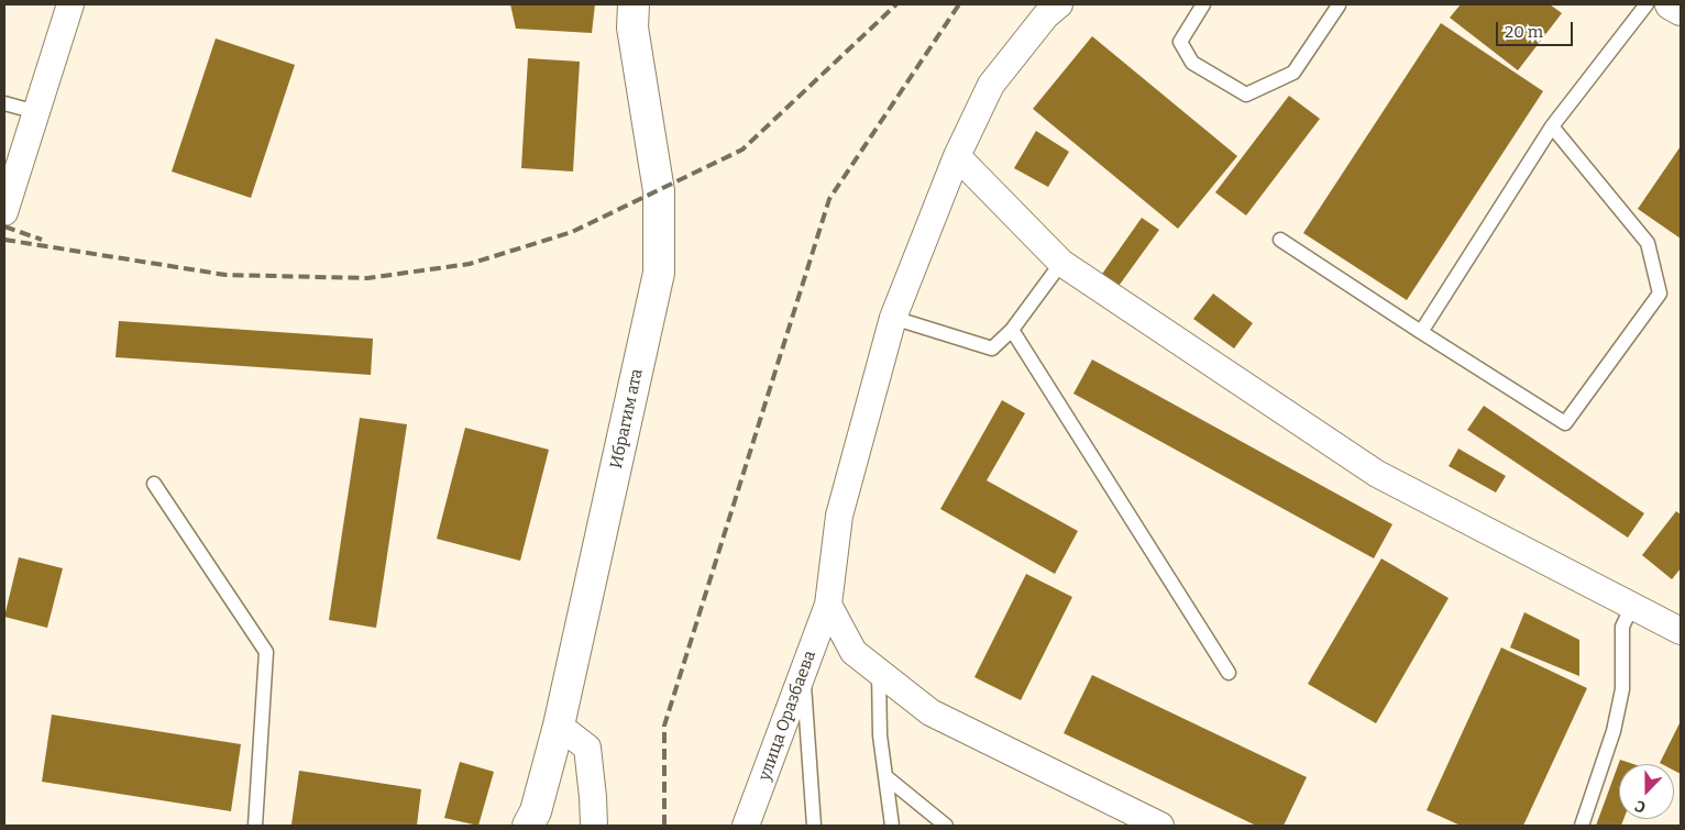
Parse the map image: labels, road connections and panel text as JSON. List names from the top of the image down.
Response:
{
  "streets": {
    "street": ["Ибрагим ата", "улица Оразбаева"]
  },
  "scale_bar": "20 m",
  "north": "bottom"
}
